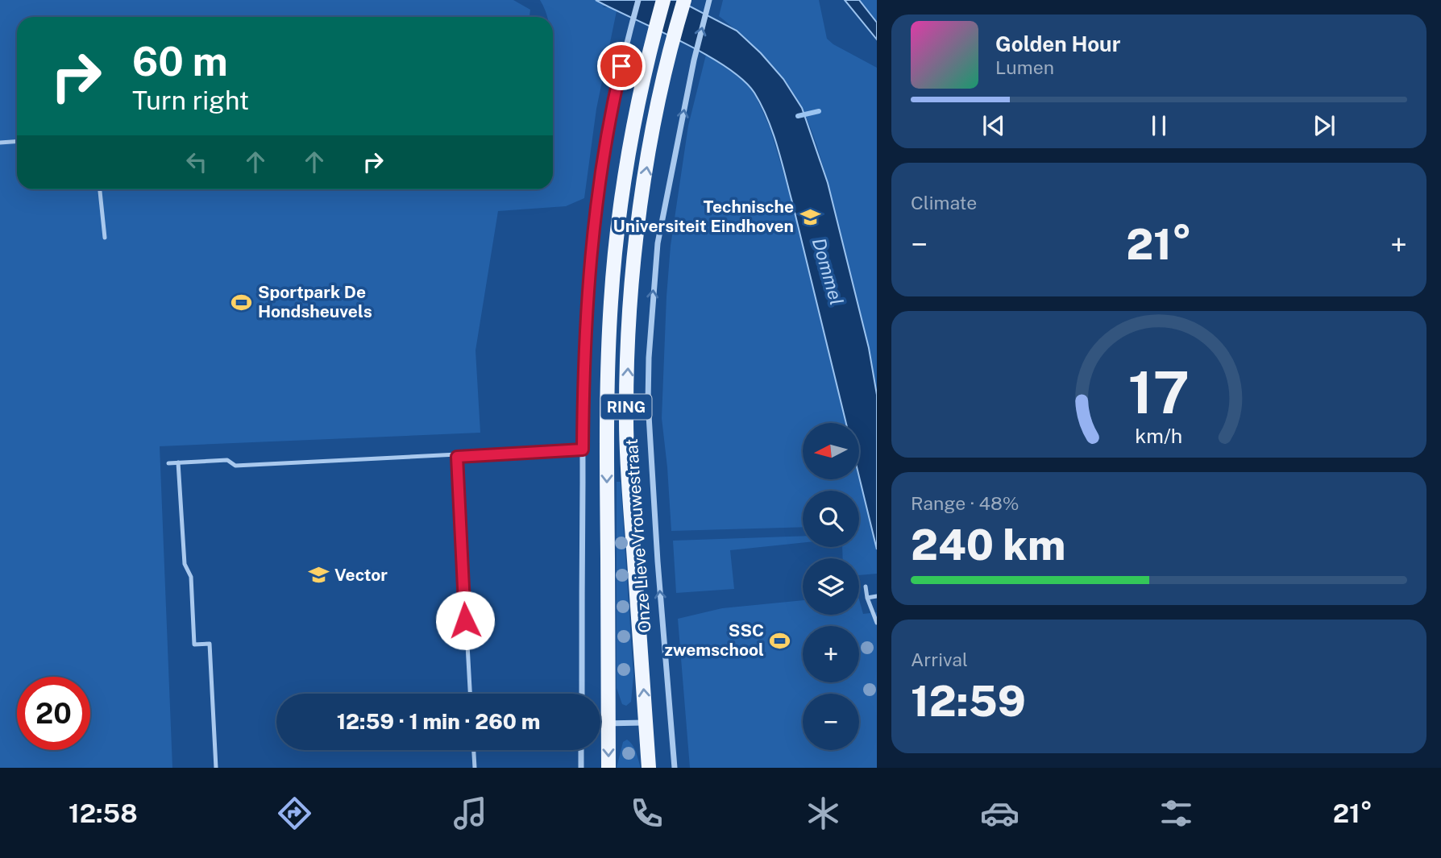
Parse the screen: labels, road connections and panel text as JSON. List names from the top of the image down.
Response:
{
  "streets": {
    "main road": ["RING", "Onze Lieve Vrouwestraat"]
  },
  "water": ["Dommel"],
  "places": {
    "school or university": ["Technische Universiteit Eindhoven", "Vector"],
    "sports": ["Sportpark De Hondsheuvels", "SSC zwemschool"]
  },
  "north": "left",
  "page": {
    "turn": ["60 m", "Turn right"],
    "song": ["Golden Hour", "Lumen"],
    "tile": [
      "Climate",
      ["Range · 48%", "240 km"],
      ["Arrival", "12:59"]
    ],
    "heat": ["−", "21°", "+"],
    "map_buttons": ["+", "−"],
    "limit": "20",
    "trip": "12:59 · 1 min · 260 m",
    "tabs": ["12:58", "21°"],
    "gauge": ["17", "km/h"]
  }
}
